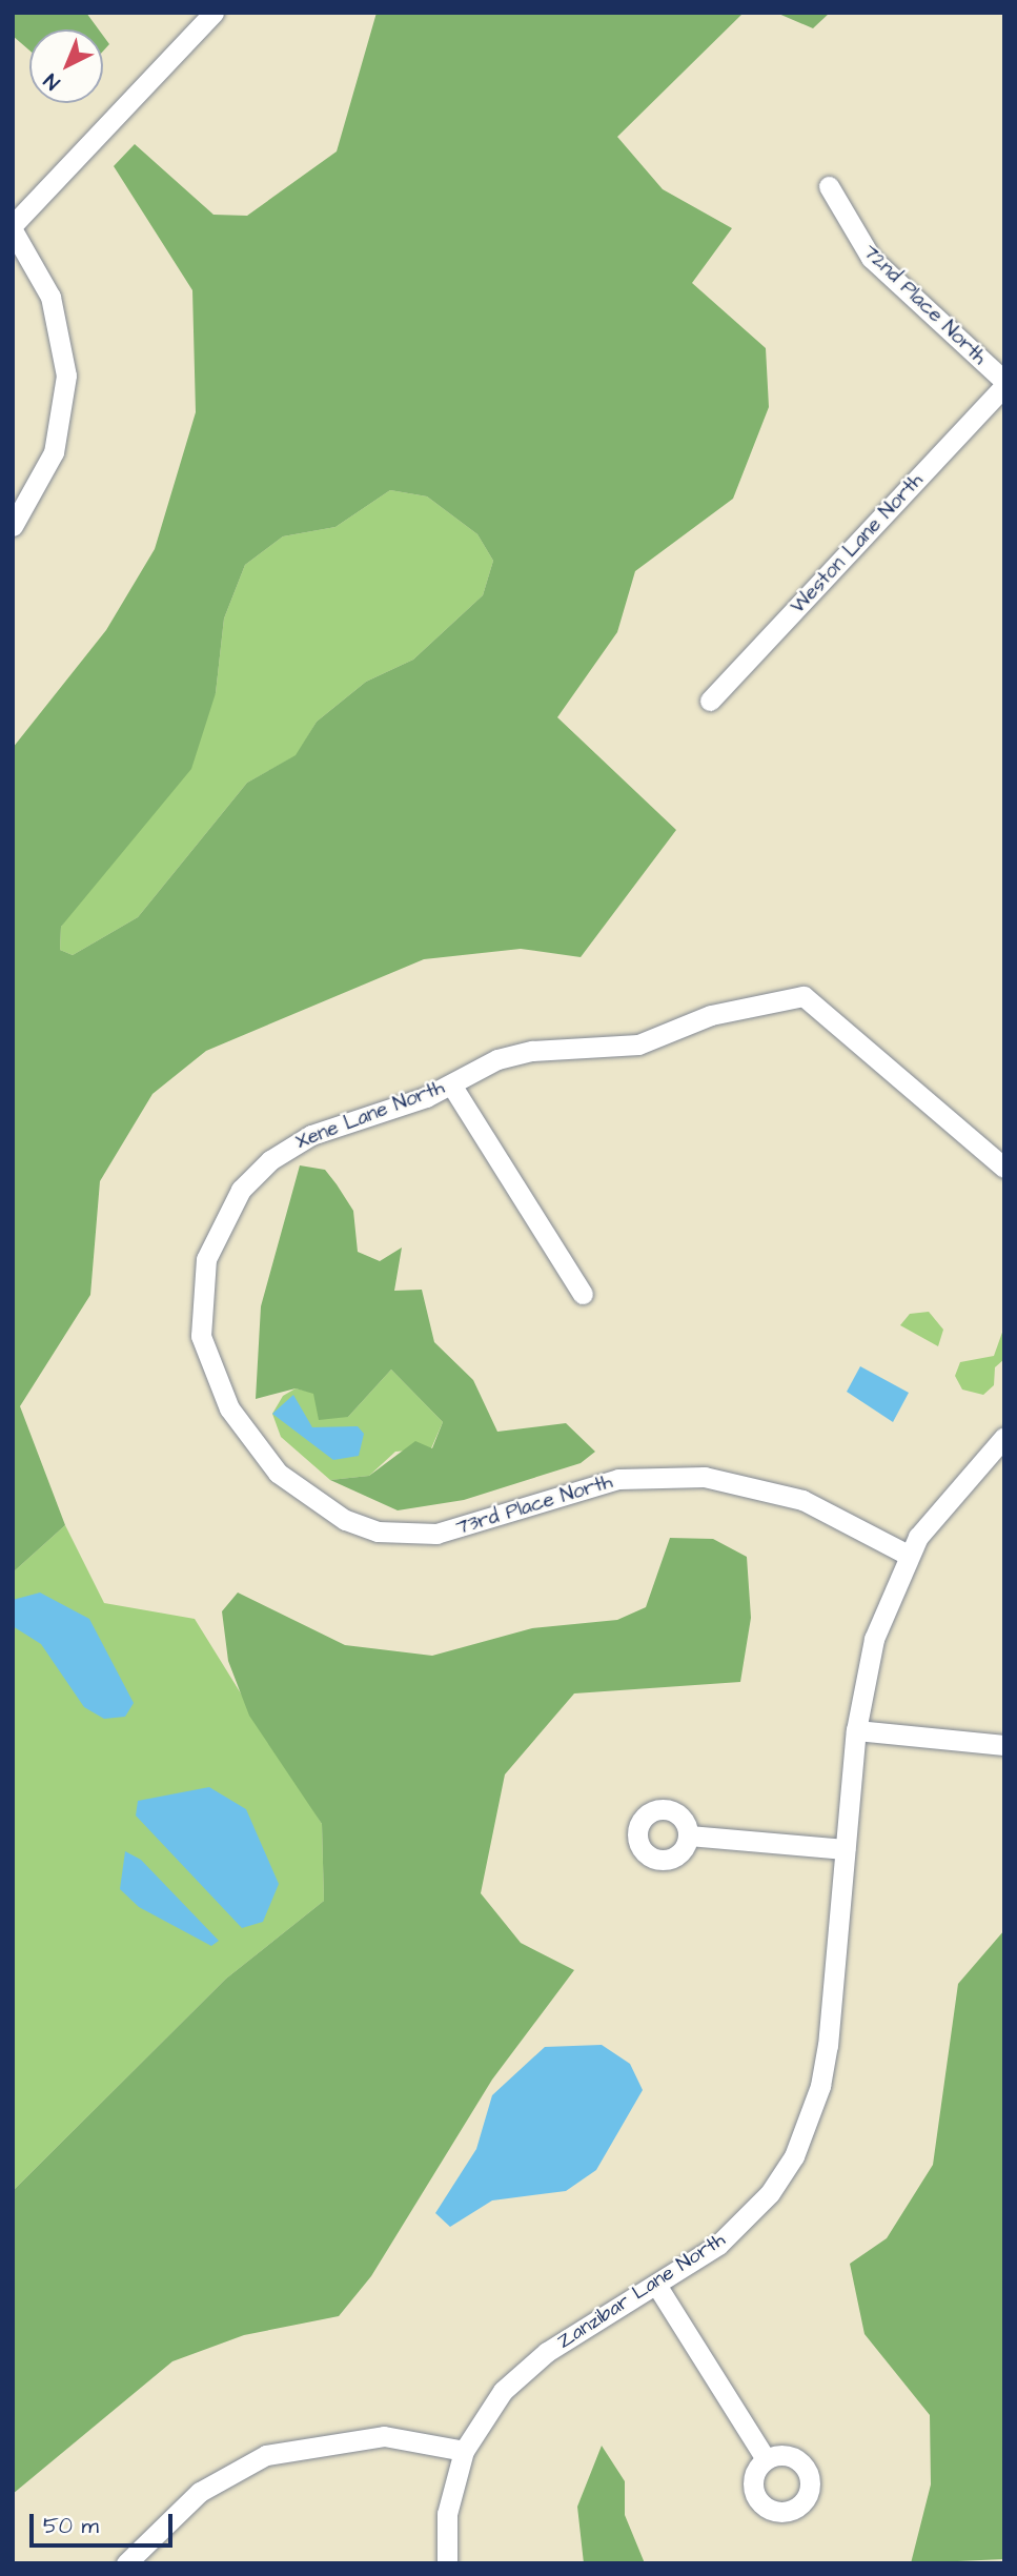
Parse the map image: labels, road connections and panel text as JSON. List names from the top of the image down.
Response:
{
  "streets": {
    "street": [
      "72nd Place North",
      "Weston Lane North",
      "Xene Lane North",
      "73rd Place North",
      "Zanzibar Lane North"
    ]
  },
  "crossings": [
    ["72nd Place North", "Weston Lane North"],
    ["Xene Lane North", "73rd Place North"],
    ["73rd Place North", "Zanzibar Lane North"]
  ],
  "scale_bar": "50 m",
  "north": "bottom left"
}
